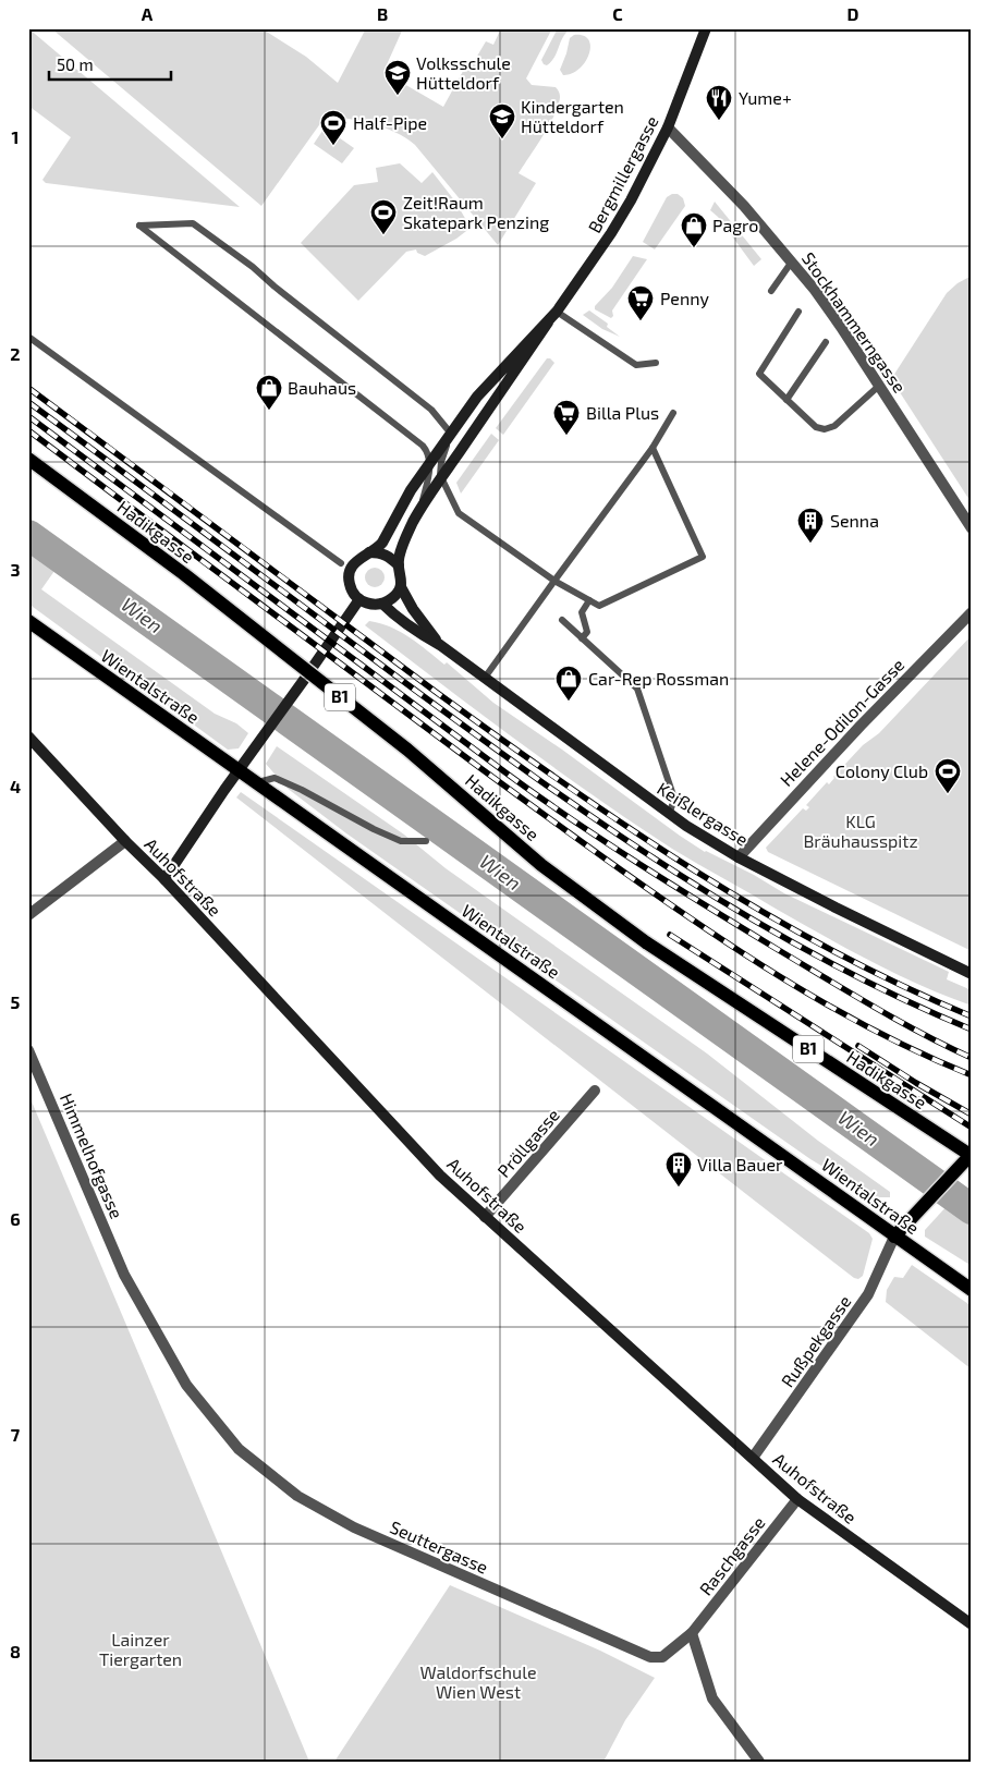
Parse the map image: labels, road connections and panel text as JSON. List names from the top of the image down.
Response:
{
  "streets": {
    "main road": ["Hadikgasse", "Wientalstraße", "B1"],
    "street": [
      "Bergmillergasse",
      "Stockhammerngasse",
      "Helene-Odilon-Gasse",
      "Keißlergasse",
      "Auhofstraße",
      "Pröllgasse",
      "Himmelhofgasse",
      "Rußpekgasse",
      "Seuttergasse",
      "Raschgasse"
    ]
  },
  "crossings": [
    ["Bergmillergasse", "Stockhammerngasse"],
    ["Bergmillergasse", "Keißlergasse"],
    ["Wientalstraße", "Rußpekgasse"],
    ["Helene-Odilon-Gasse", "Keißlergasse"],
    ["Auhofstraße", "Pröllgasse"],
    ["Auhofstraße", "Rußpekgasse"],
    ["Auhofstraße", "Raschgasse"],
    ["Himmelhofgasse", "Seuttergasse"],
    ["Seuttergasse", "Raschgasse"]
  ],
  "water": ["Wien"],
  "parks": ["KLG Bräuhausspitz", "Lainzer Tiergarten", "Waldorfschule Wien West"],
  "places": {
    "school or university": ["Volksschule Hütteldorf", "Kindergarten Hütteldorf"],
    "restaurant": ["Yume+"],
    "sports": ["Half-Pipe", "Zeit!Raum Skatepark Penzing", "Colony Club"],
    "shop": ["Pagro", "Bauhaus", "Car-Rep Rossman"],
    "supermarket": ["Penny", "Billa Plus"],
    "building": ["Senna", "Villa Bauer"]
  },
  "scale_bar": "50 m",
  "grid": {
    "columns": [
      "A",
      "B",
      "C",
      "D"
    ],
    "rows": [
      "1",
      "2",
      "3",
      "4",
      "5",
      "6",
      "7",
      "8"
    ]
  }
}
